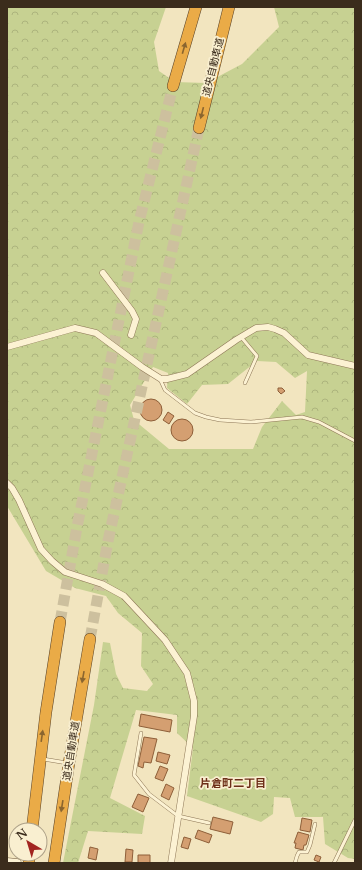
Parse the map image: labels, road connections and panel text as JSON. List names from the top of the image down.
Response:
{
  "streets": {
    "highway": ["道央自動車道"]
  },
  "districts": ["片倉町二丁目"],
  "north": "top left"
}
